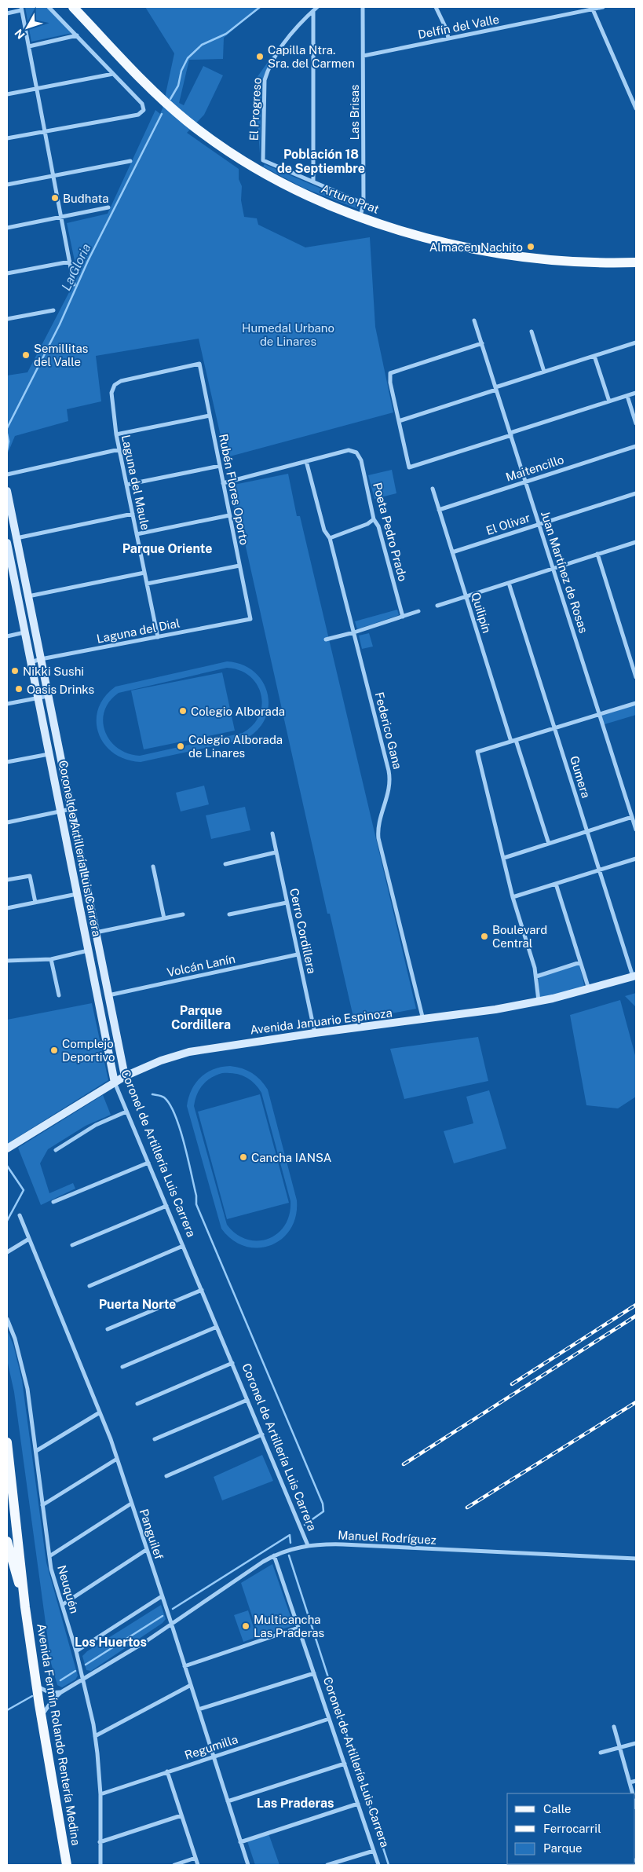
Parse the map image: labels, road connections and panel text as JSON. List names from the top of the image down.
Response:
{
  "streets": {
    "main road": ["Arturo Prat", "Avenida Fermín Rolando Rentería Medina"],
    "street": [
      "Delfín del Valle",
      "El Progreso",
      "Las Brisas",
      "Maitencillo",
      "Laguna del Maule",
      "Rubén Flores Oporto",
      "El Olivar",
      "Poeta Pedro Prado",
      "Juan Martínez de Rosas",
      "Quilipín",
      "Laguna del Dial",
      "Federico Gana",
      "Gumera",
      "Coronel de Artillería Luis Carrera",
      "Cerro Cordillera",
      "Volcán Lanín",
      "Avenida Januario Espinoza",
      "Panguilef",
      "Manuel Rodríguez",
      "Neuquén",
      "Regumilla"
    ]
  },
  "crossings": [
    ["Delfín del Valle", "Las Brisas"],
    ["El Progreso", "Arturo Prat"],
    ["Las Brisas", "Arturo Prat"],
    ["Maitencillo", "Juan Martínez de Rosas"],
    ["Maitencillo", "Quilipín"],
    ["Laguna del Maule", "Rubén Flores Oporto"],
    ["Laguna del Maule", "Laguna del Dial"],
    ["Rubén Flores Oporto", "Laguna del Dial"],
    ["El Olivar", "Juan Martínez de Rosas"],
    ["El Olivar", "Quilipín"],
    ["Poeta Pedro Prado", "Federico Gana"],
    ["Laguna del Dial", "Coronel de Artillería Luis Carrera"],
    ["Federico Gana", "Avenida Januario Espinoza"],
    ["Gumera", "Avenida Januario Espinoza"],
    ["Coronel de Artillería Luis Carrera", "Volcán Lanín"],
    ["Coronel de Artillería Luis Carrera", "Avenida Januario Espinoza"],
    ["Coronel de Artillería Luis Carrera", "Manuel Rodríguez"],
    ["Coronel de Artillería Luis Carrera", "Regumilla"],
    ["Cerro Cordillera", "Volcán Lanín"],
    ["Cerro Cordillera", "Avenida Januario Espinoza"],
    ["Panguilef", "Manuel Rodríguez"],
    ["Panguilef", "Regumilla"],
    ["Manuel Rodríguez", "Neuquén"],
    ["Manuel Rodríguez", "Avenida Fermín Rolando Rentería Medina"],
    ["Neuquén", "Regumilla"]
  ],
  "districts": [
    "Población 18 de Septiembre",
    "Parque Oriente",
    "Parque Cordillera",
    "Puerta Norte",
    "Los Huertos",
    "Las Praderas"
  ],
  "water": ["La Gloria"],
  "parks": ["Humedal Urbano de Linares"],
  "places": [
    "Capilla Ntra. Sra. del Carmen",
    "Budhata",
    "Almacen Nachito",
    "Semillitas del Valle",
    "Nikki Sushi",
    "Oasis Drinks",
    "Colegio Alborada",
    "Colegio Alborada de Linares",
    "Boulevard Central",
    "Complejo Deportivo",
    "Cancha IANSA",
    "Multicancha Las Praderas"
  ],
  "legend": ["Calle", "Ferrocarril", "Parque"],
  "north": "bottom left"
}
